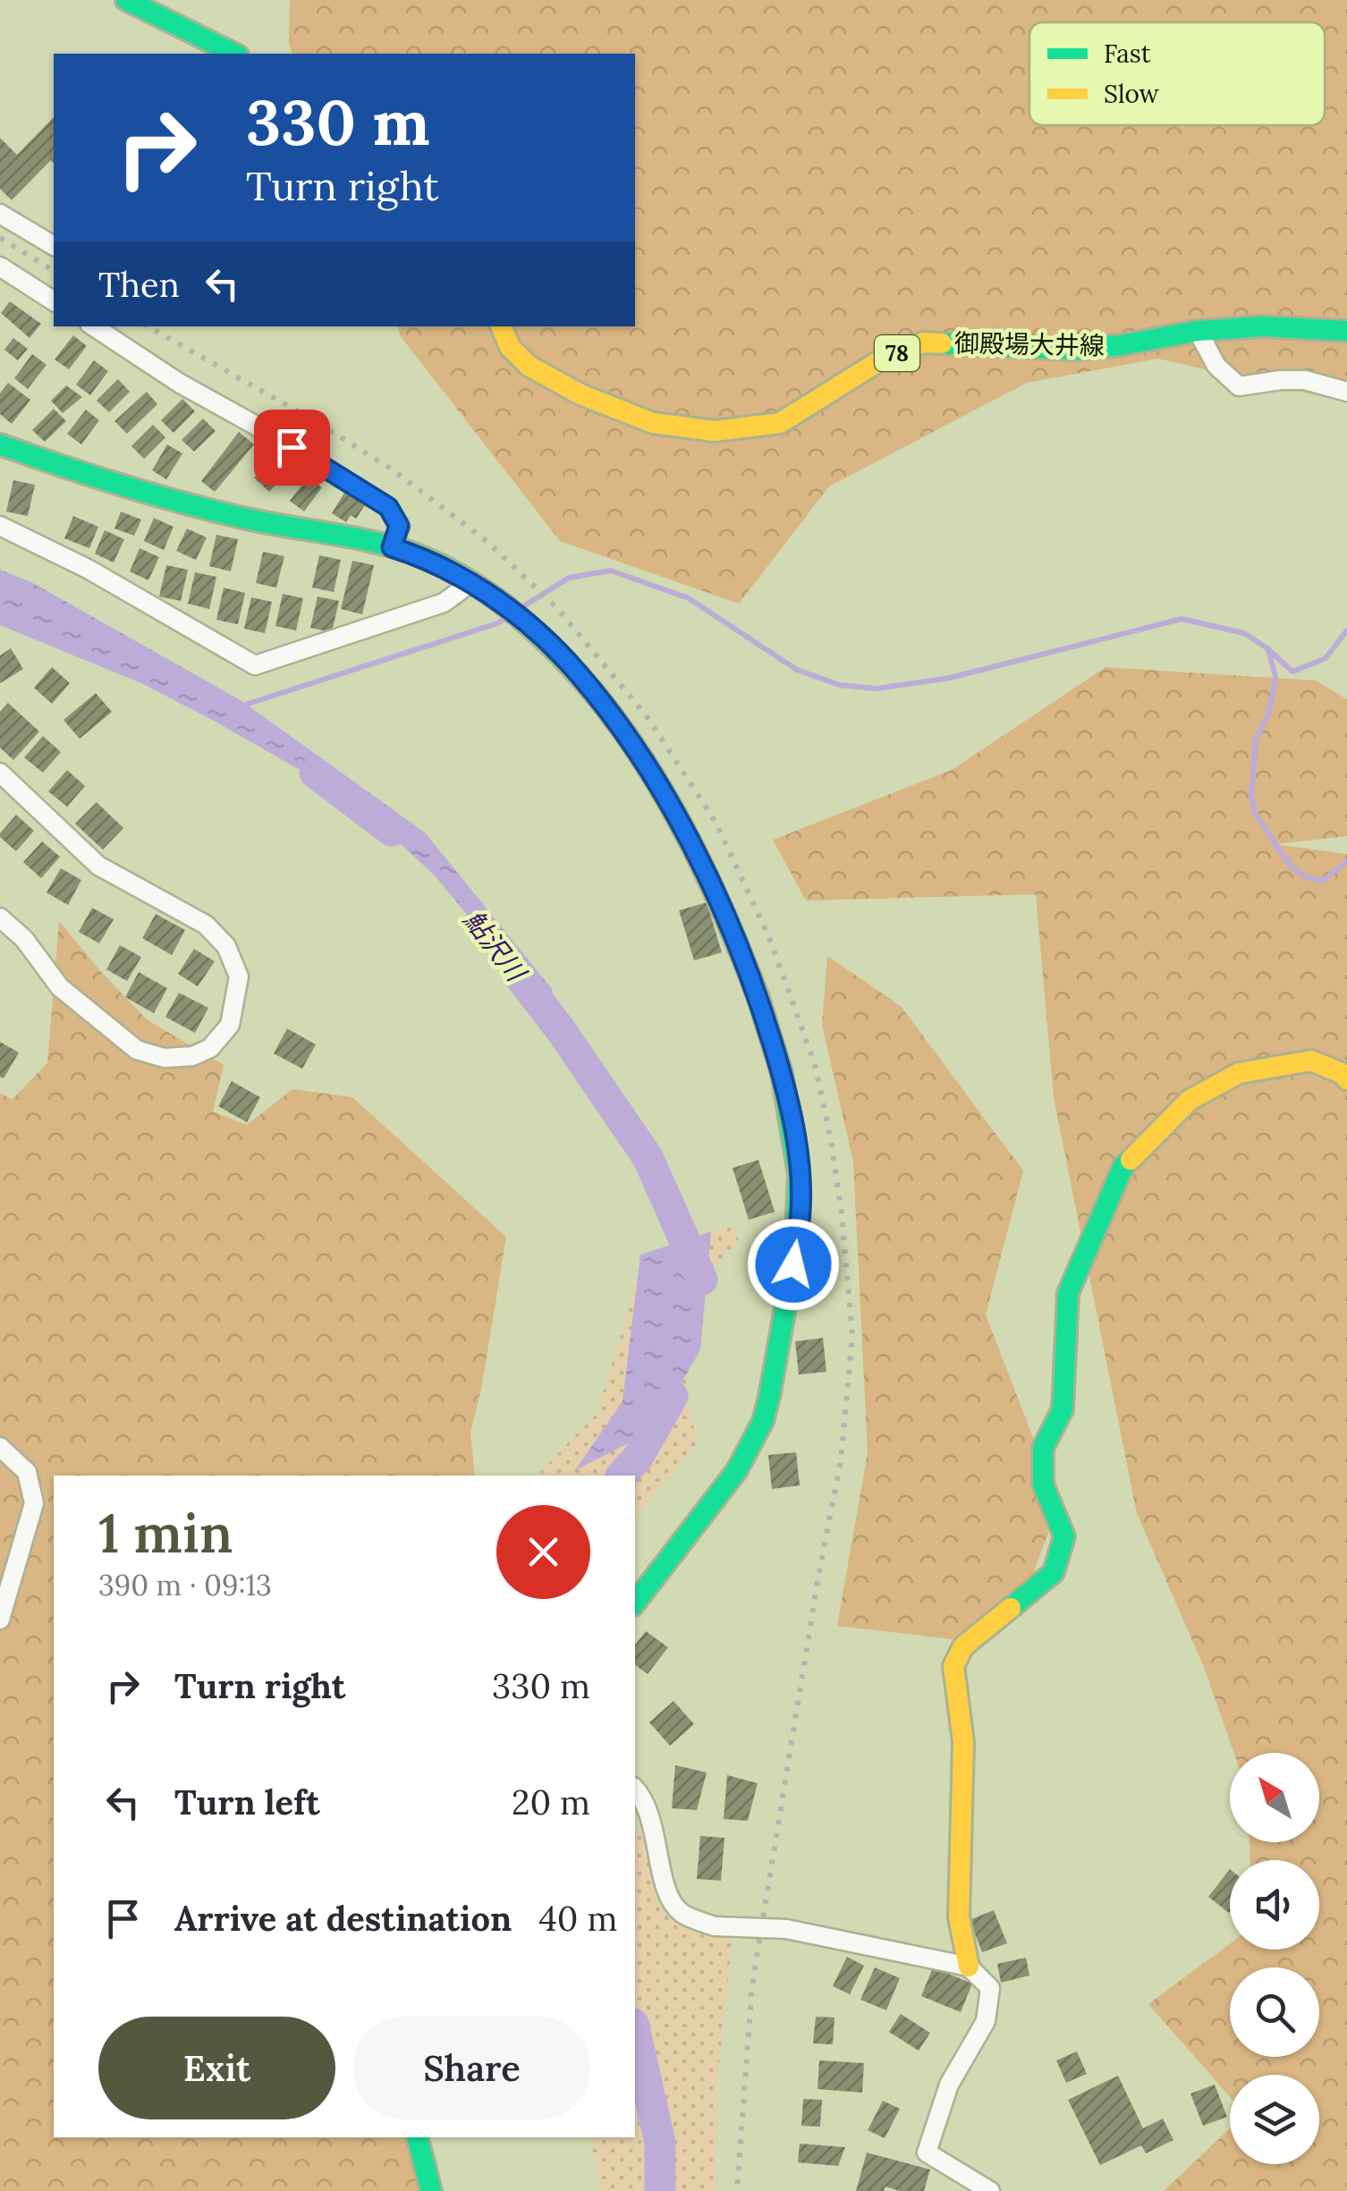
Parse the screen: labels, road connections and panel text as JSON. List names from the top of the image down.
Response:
{
  "streets": {
    "street": ["御殿場大井線", "78"]
  },
  "water": ["鮎沢川"],
  "legend": ["Fast", "Slow"],
  "north": "top left",
  "page": {
    "turn": ["330 m", "Turn right"],
    "then": "Then",
    "heading": ["1 min", "390 m · 09:13"],
    "list": [
      {
        "name": "Turn right",
        "value": "330 m"
      },
      {
        "name": "Turn left",
        "value": "20 m"
      },
      {
        "name": "Arrive at destination",
        "value": "40 m"
      }
    ],
    "buttons": ["Exit", "Share"]
  }
}
